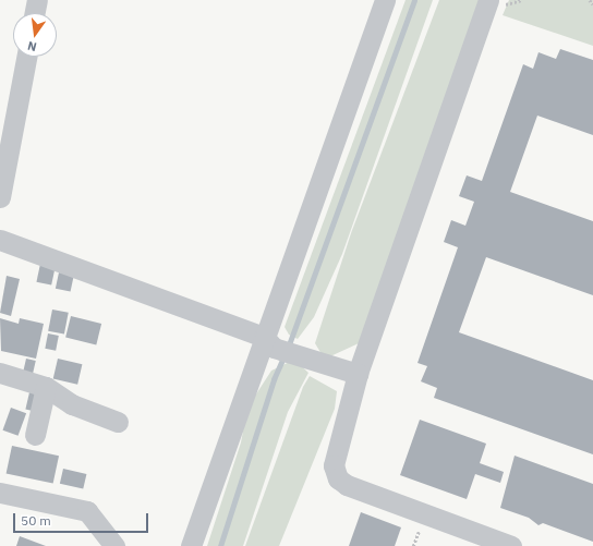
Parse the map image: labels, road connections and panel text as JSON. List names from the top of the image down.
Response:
{
  "scale_bar": "50 m",
  "north": "bottom"
}
